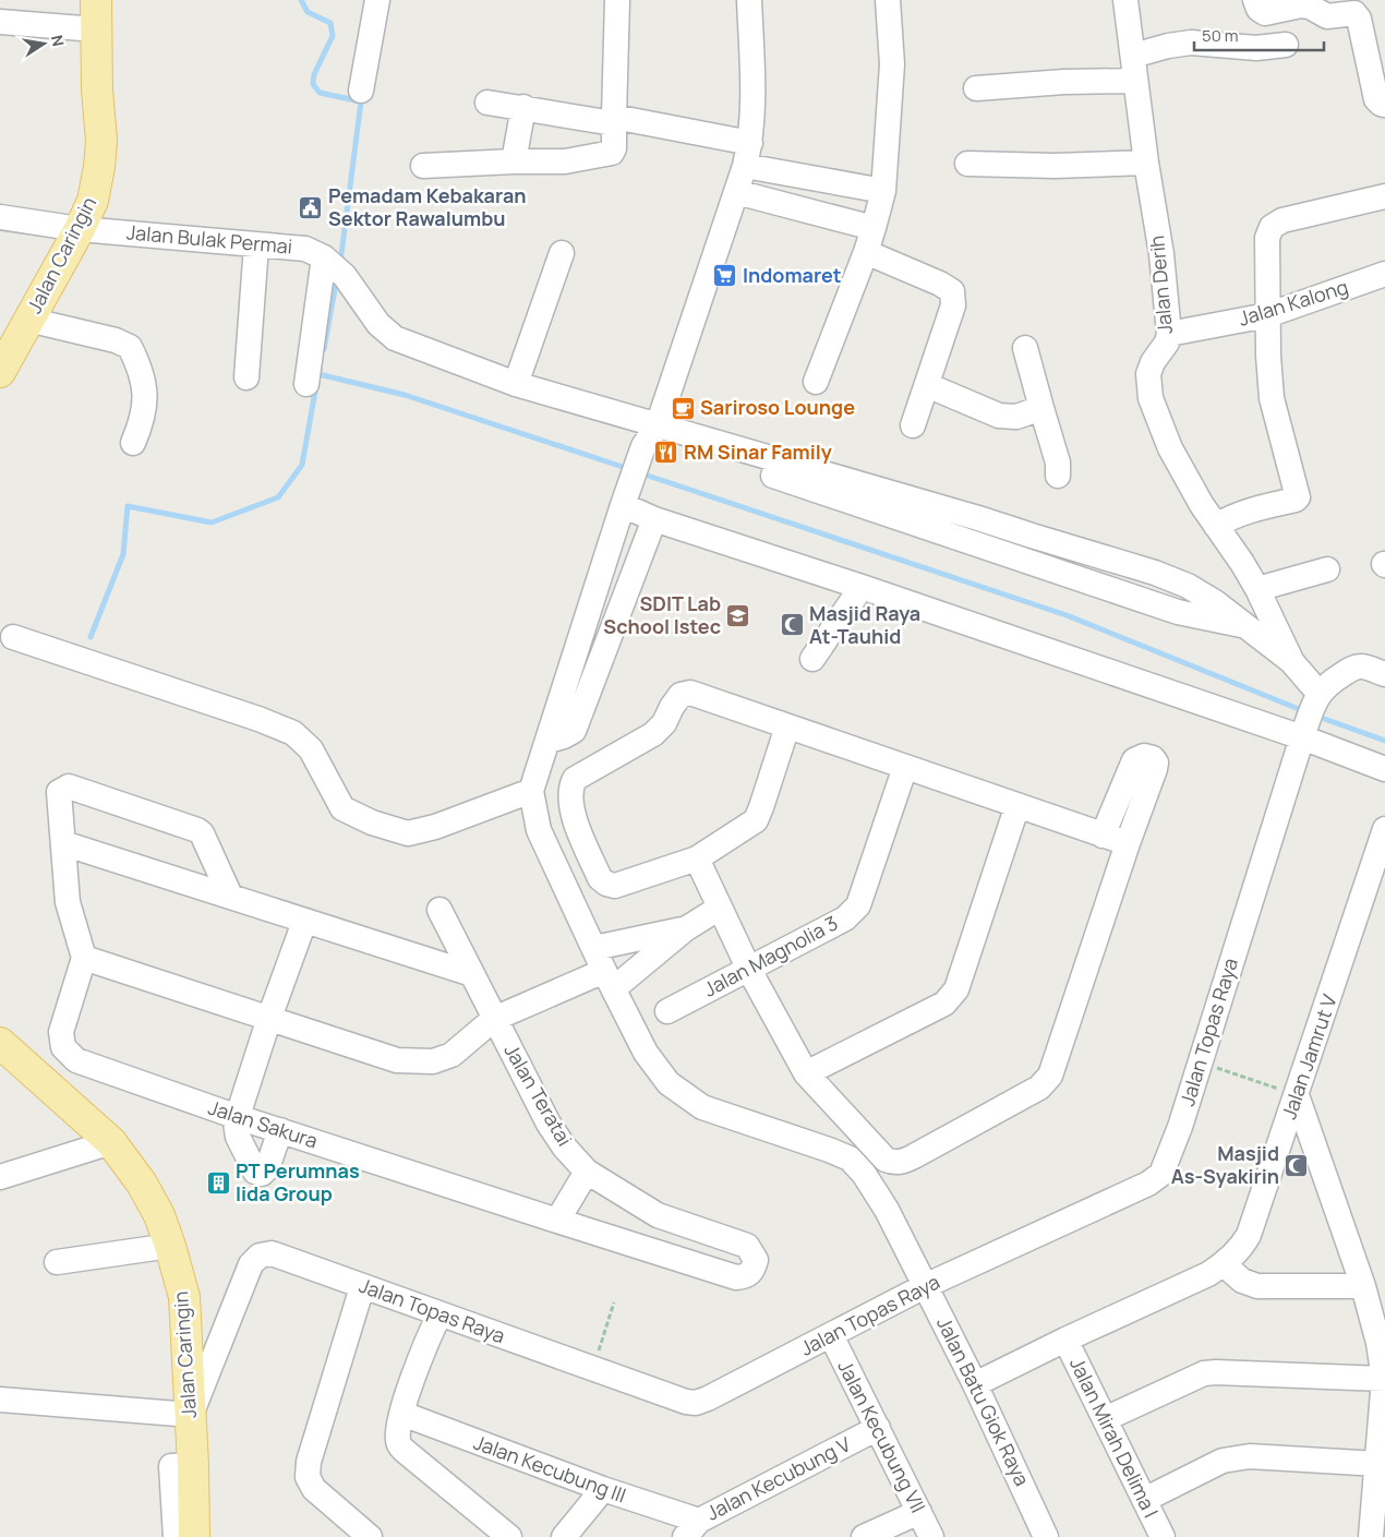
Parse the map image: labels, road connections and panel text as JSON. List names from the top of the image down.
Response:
{
  "streets": {
    "main road": ["Jalan Caringin"],
    "street": [
      "Jalan Bulak Permai",
      "Jalan Derih",
      "Jalan Kalong",
      "Jalan Magnolia 3",
      "Jalan Topas Raya",
      "Jalan Jamrut V",
      "Jalan Teratai",
      "Jalan Sakura",
      "Jalan Batu Giok Raya",
      "Jalan Kecubung VII",
      "Jalan Mirah Delima I",
      "Jalan Kecubung III",
      "Jalan Kecubung V"
    ]
  },
  "crossings": [
    ["Jalan Bulak Permai", "Jalan Caringin"],
    ["Jalan Caringin", "Jalan Topas Raya"],
    ["Jalan Derih", "Jalan Kalong"],
    ["Jalan Topas Raya", "Jalan Batu Giok Raya"],
    ["Jalan Topas Raya", "Jalan Kecubung VII"],
    ["Jalan Jamrut V", "Jalan Batu Giok Raya"],
    ["Jalan Jamrut V", "Jalan Mirah Delima I"],
    ["Jalan Teratai", "Jalan Sakura"],
    ["Jalan Kecubung VII", "Jalan Kecubung V"],
    ["Jalan Kecubung III", "Jalan Kecubung V"]
  ],
  "places": {
    "public building": ["Pemadam Kebakaran Sektor Rawalumbu"],
    "supermarket": ["Indomaret"],
    "cafe": ["Sariroso Lounge"],
    "restaurant": ["RM Sinar Family"],
    "school or university": ["SDIT Lab School Istec"],
    "mosque": ["Masjid Raya At-Tauhid", "Masjid As-Syakirin"],
    "building": ["PT Perumnas Iida Group"]
  },
  "scale_bar": "50 m",
  "north": "right"
}
